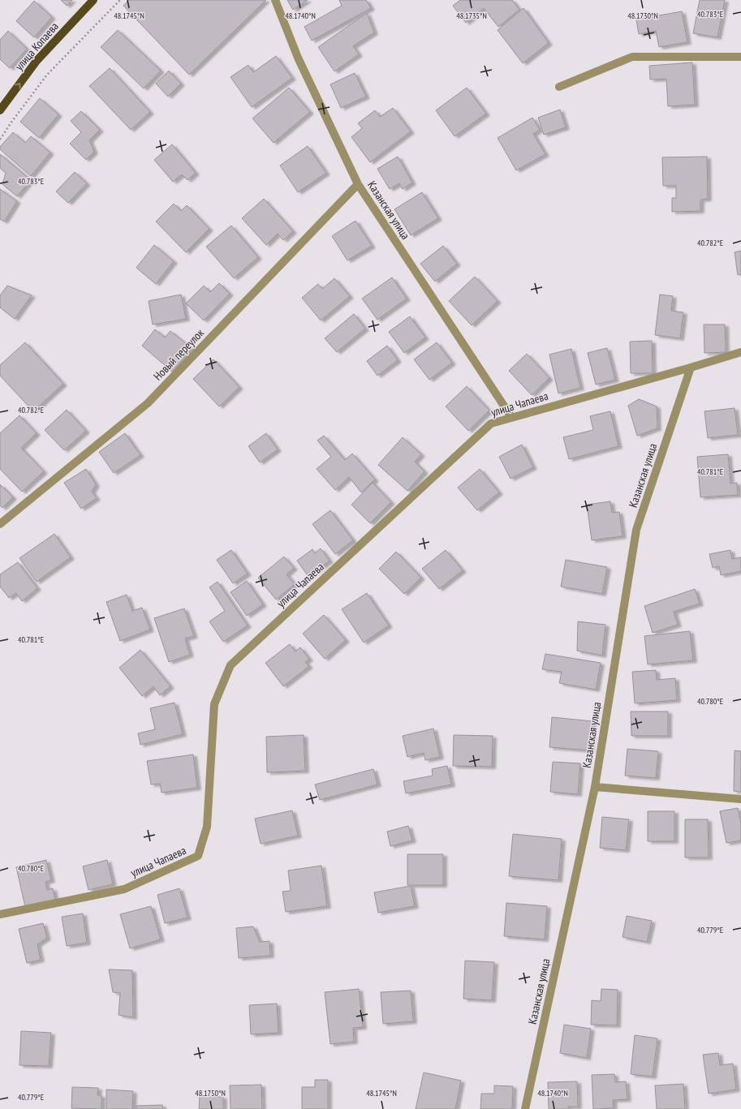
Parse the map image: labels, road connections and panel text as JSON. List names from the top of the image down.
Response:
{
  "streets": {
    "main road": ["улица Копаева"],
    "street": ["Казанская улица", "Новый переулок", "улица Чапаева"]
  },
  "crossings": [
    ["Казанская улица", "Новый переулок"],
    ["Казанская улица", "улица Чапаева"]
  ],
  "one_way": ["улица Копаева"],
  "coordinates": [
    "40.783°E",
    "48.1745°N",
    "48.1740°N",
    "48.1735°N",
    "48.1730°N",
    "40.782°E",
    "40.781°E",
    "40.780°E",
    "40.779°E",
    "48.1750°N"
  ]
}
